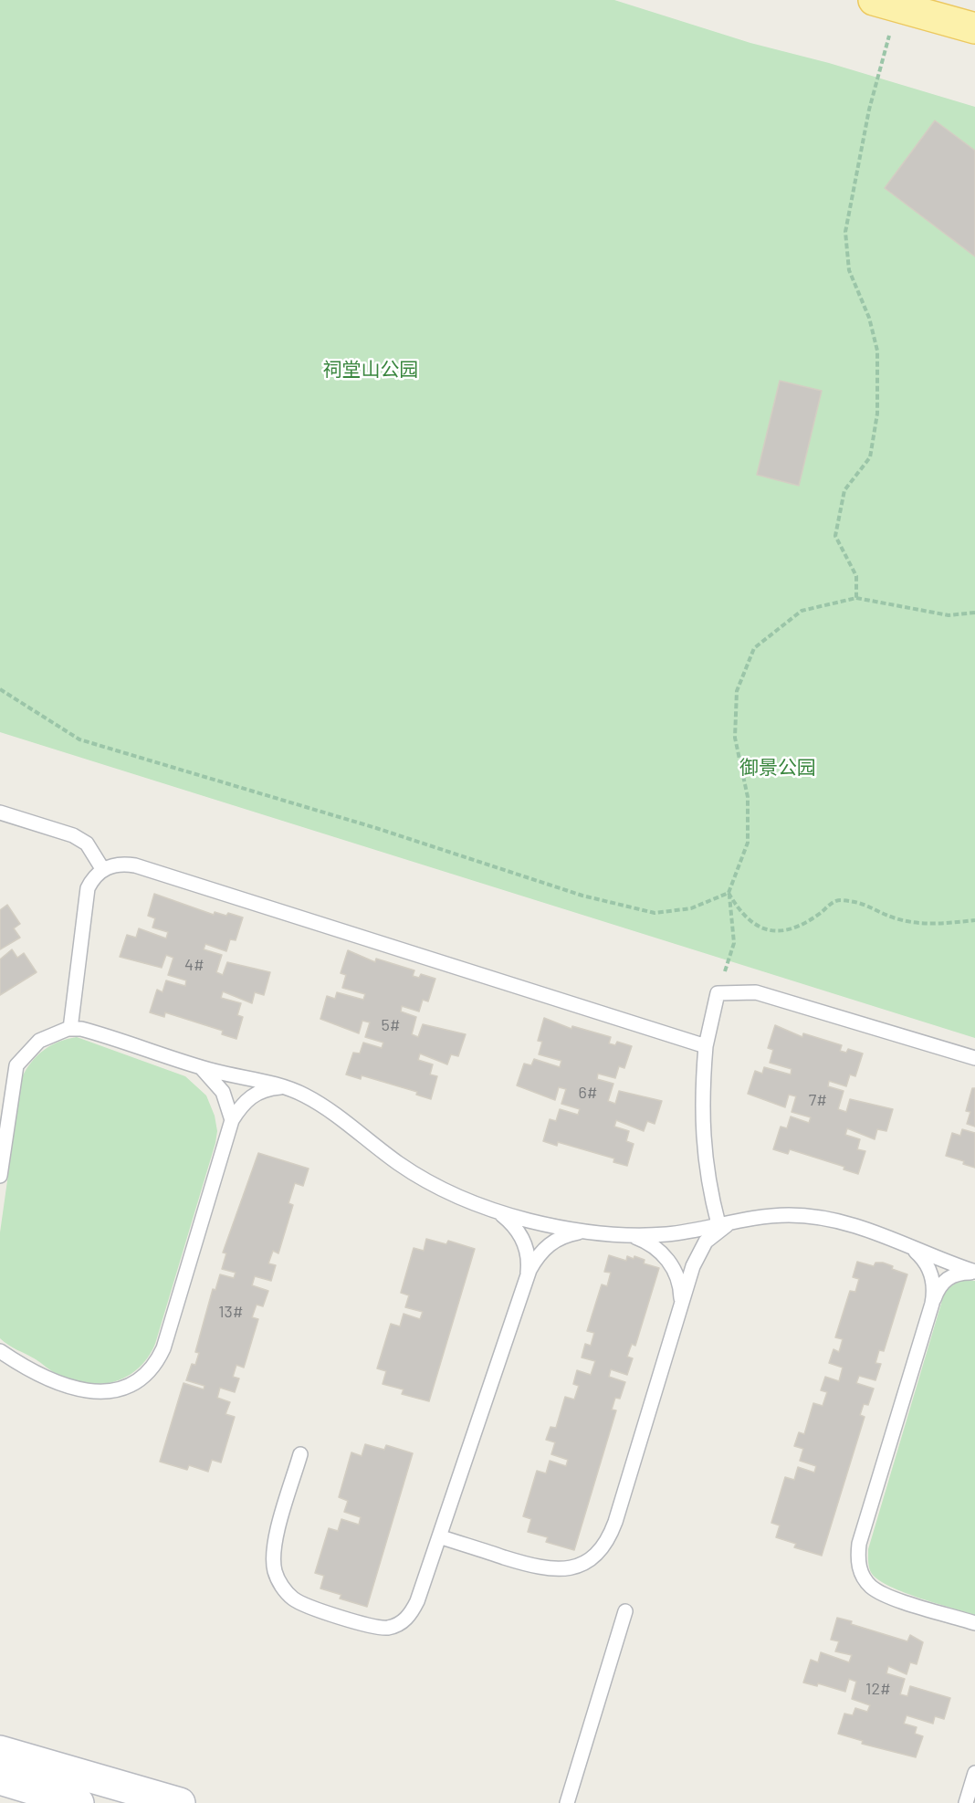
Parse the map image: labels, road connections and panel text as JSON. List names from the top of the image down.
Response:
{
  "parks": ["祠堂山公园", "御景公园"],
  "house_numbers": [
    "4#",
    "5#",
    "6#",
    "7#",
    "13#",
    "12#"
  ]
}
